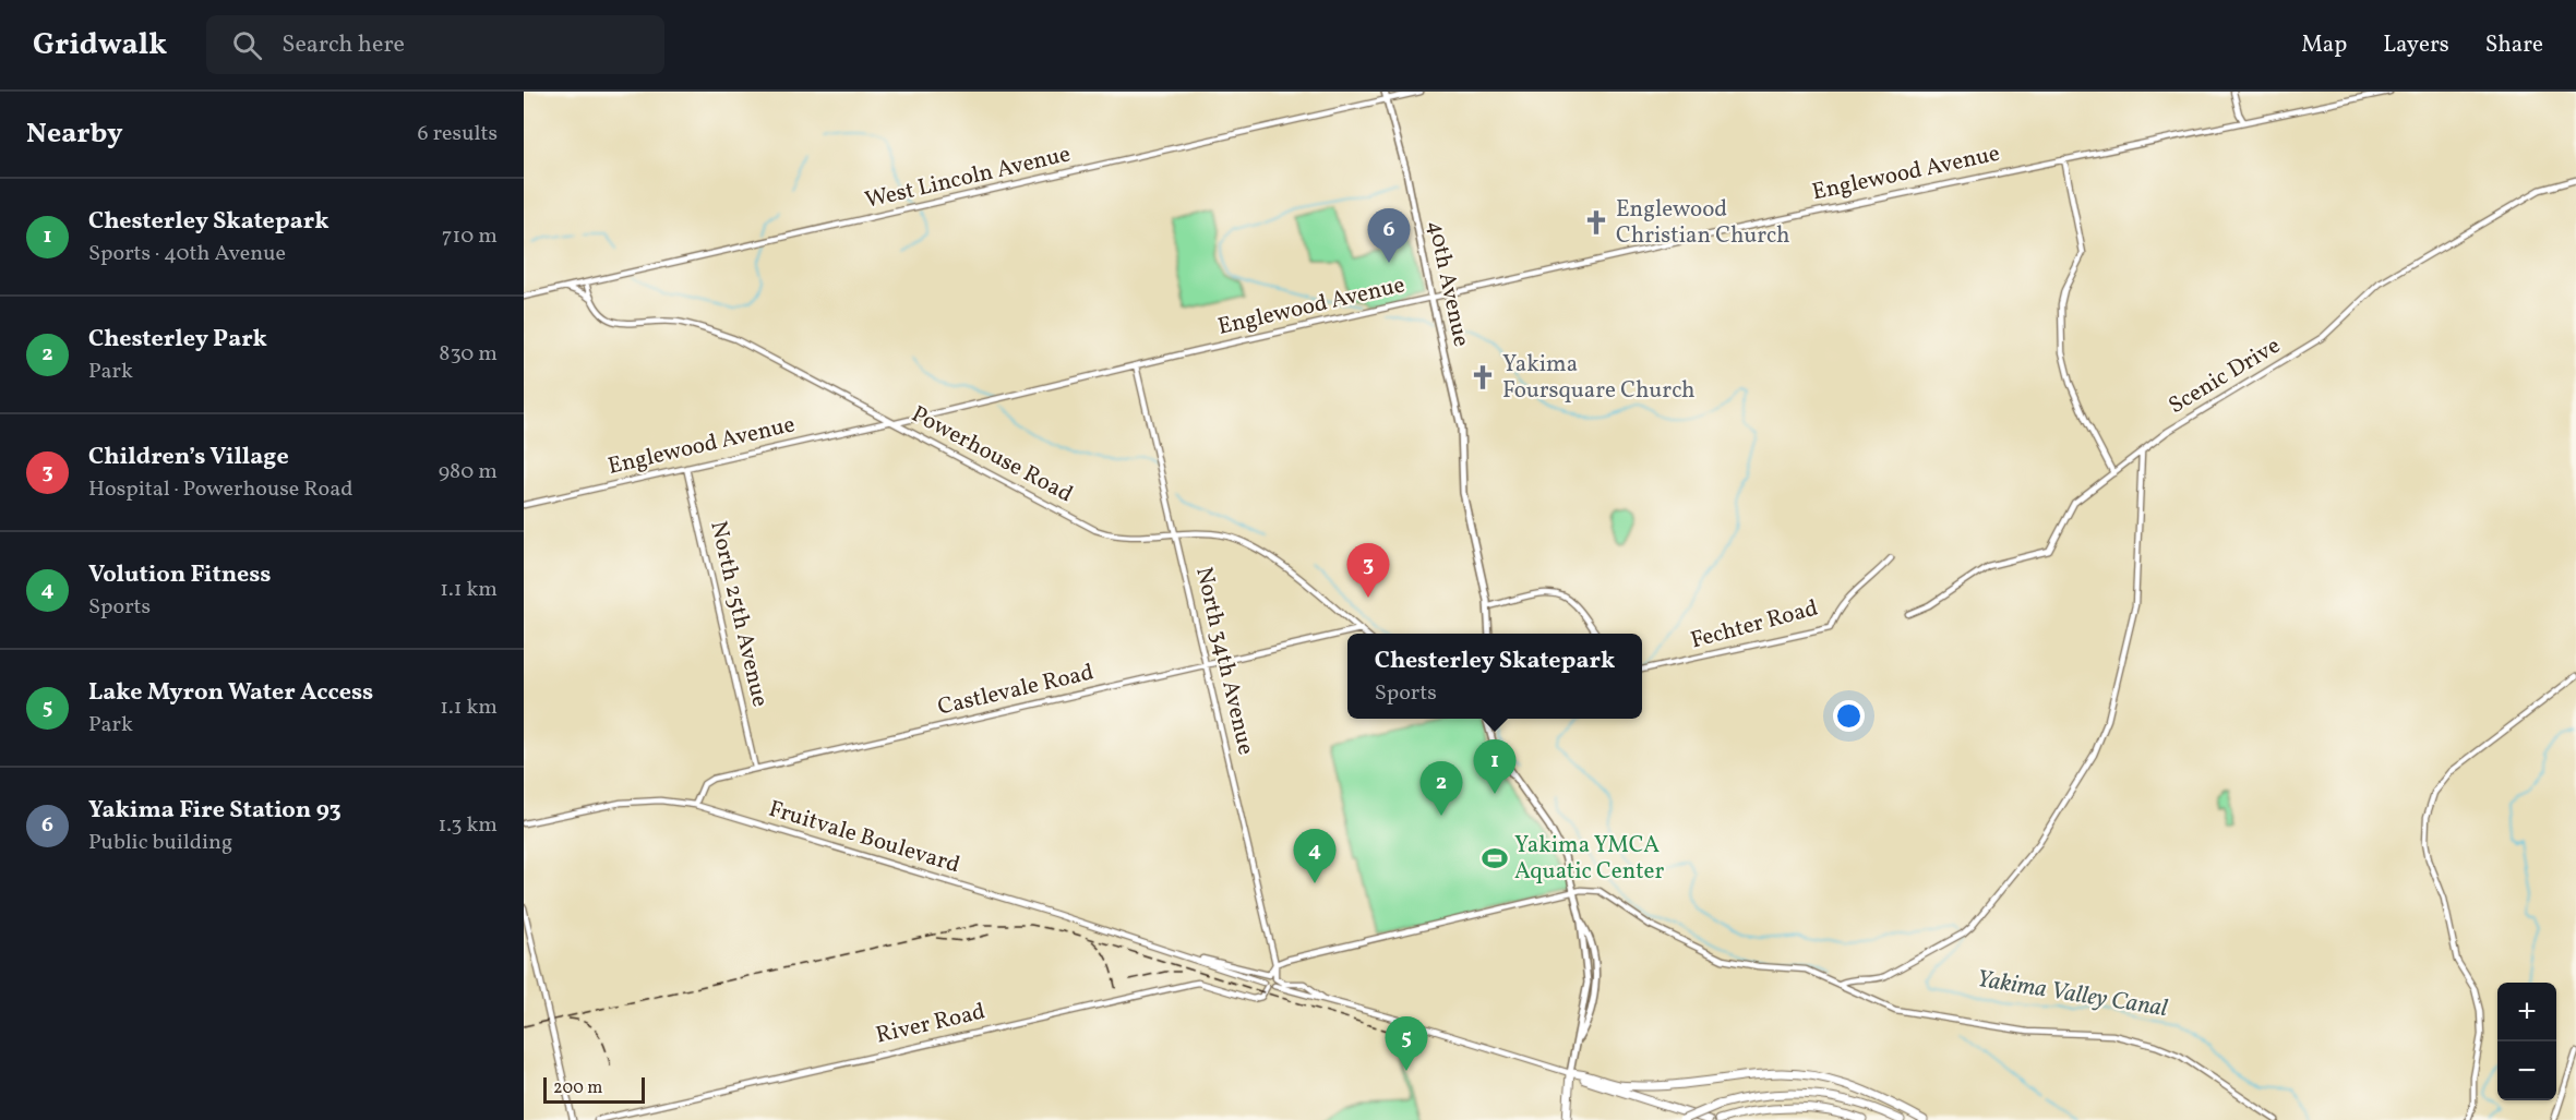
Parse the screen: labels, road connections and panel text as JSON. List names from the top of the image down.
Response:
{
  "streets": {
    "main road": ["40th Avenue"],
    "street": [
      "Englewood Avenue",
      "West Lincoln Avenue",
      "Scenic Drive",
      "Powerhouse Road",
      "North 25th Avenue",
      "Fechter Road",
      "North 34th Avenue",
      "Castlevale Road",
      "Fruitvale Boulevard",
      "River Road"
    ]
  },
  "crossings": [
    ["Englewood Avenue", "40th Avenue"],
    ["Englewood Avenue", "Powerhouse Road"],
    ["Englewood Avenue", "North 25th Avenue"],
    ["Englewood Avenue", "North 34th Avenue"],
    ["West Lincoln Avenue", "40th Avenue"],
    ["West Lincoln Avenue", "Powerhouse Road"],
    ["Powerhouse Road", "North 34th Avenue"],
    ["Powerhouse Road", "Castlevale Road"],
    ["North 25th Avenue", "Castlevale Road"],
    ["North 34th Avenue", "Castlevale Road"],
    ["Castlevale Road", "Fruitvale Boulevard"],
    ["Fruitvale Boulevard", "River Road"]
  ],
  "water": ["Yakima Valley Canal"],
  "places": {
    "church": ["Englewood Christian Church", "Yakima Foursquare Church"],
    "sports": ["Yakima YMCA Aquatic Center"]
  },
  "scale_bar": "200 m",
  "page": {
    "header": "Gridwalk",
    "search": "Search here",
    "nav": ["Map", "Layers", "Share"],
    "heading": ["Nearby", "6 results"],
    "list": [
      {
        "mark": "1",
        "name": "Chesterley Skatepark",
        "note": "Sports · 40th Avenue",
        "value": "710 m"
      },
      {
        "mark": "2",
        "name": "Chesterley Park",
        "note": "Park",
        "value": "830 m"
      },
      {
        "mark": "3",
        "name": "Children’s Village",
        "note": "Hospital · Powerhouse Road",
        "value": "980 m"
      },
      {
        "mark": "4",
        "name": "Volution Fitness",
        "note": "Sports",
        "value": "1.1 km"
      },
      {
        "mark": "5",
        "name": "Lake Myron Water Access",
        "note": "Park",
        "value": "1.1 km"
      },
      {
        "mark": "6",
        "name": "Yakima Fire Station 93",
        "note": "Public building",
        "value": "1.3 km"
      }
    ],
    "pins": [
      "6",
      "3",
      "1",
      "2",
      "4",
      "5"
    ],
    "popup": ["Chesterley Skatepark", "Sports"],
    "map_buttons": ["+", "−"],
    "scale": "200 m"
  }
}
